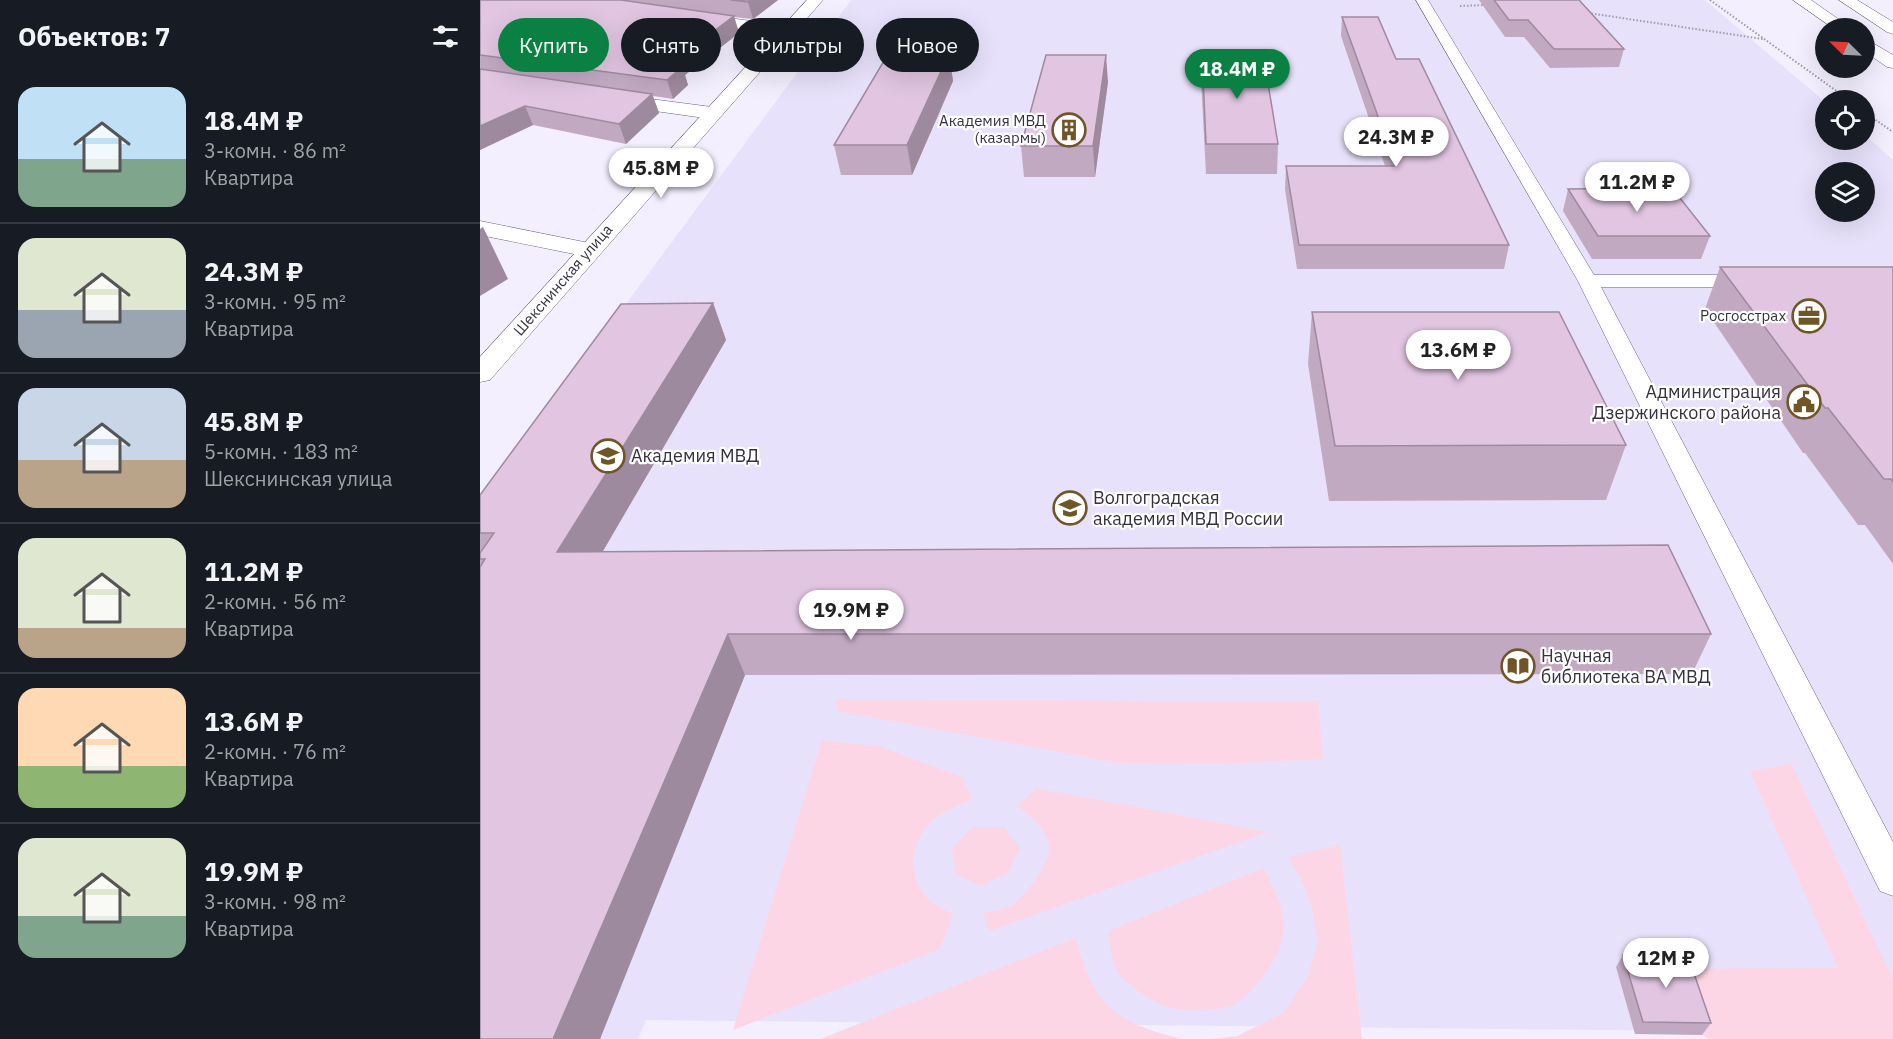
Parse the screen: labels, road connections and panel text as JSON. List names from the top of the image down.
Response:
{
  "streets": {
    "main road": ["Шекснинская улица"]
  },
  "places": {
    "building": ["Академия МВД (казармы)"],
    "office": ["Росгосстрах"],
    "public building": ["Администрация Дзержинского района"],
    "school or university": ["Академия МВД", "Волгоградская академия МВД России"],
    "library": ["Научная библиотека ВА МВД"]
  },
  "north": "top left",
  "page": {
    "heading": "Объектов: 7",
    "chip": [
      "Купить",
      "Снять",
      "Фильтры",
      "Новое"
    ],
    "price": [
      "18.4M ₽",
      "24.3M ₽",
      "45.8M ₽",
      "11.2M ₽",
      "13.6M ₽",
      "19.9M ₽",
      "12M ₽"
    ],
    "list": [
      {
        "name": "18.4M ₽",
        "note": "3-комн. · 86 m² · Квартира"
      },
      {
        "name": "24.3M ₽",
        "note": "3-комн. · 95 m² · Квартира"
      },
      {
        "name": "45.8M ₽",
        "note": "5-комн. · 183 m² · Шекснинская улица"
      },
      {
        "name": "11.2M ₽",
        "note": "2-комн. · 56 m² · Квартира"
      },
      {
        "name": "13.6M ₽",
        "note": "2-комн. · 76 m² · Квартира"
      },
      {
        "name": "19.9M ₽",
        "note": "3-комн. · 98 m² · Квартира"
      }
    ]
  }
}
